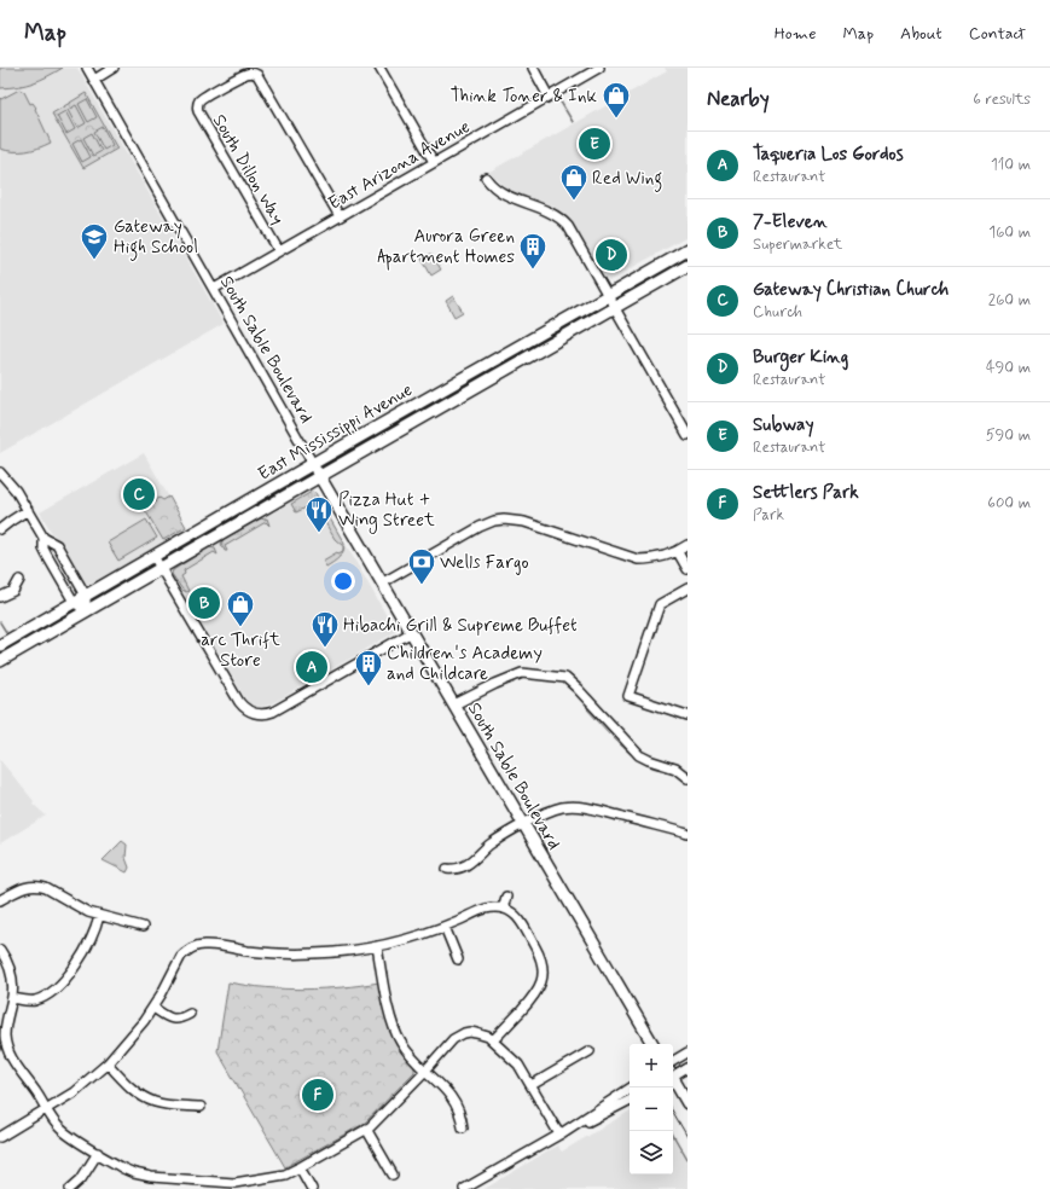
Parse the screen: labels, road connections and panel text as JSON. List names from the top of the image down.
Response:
{
  "streets": {
    "main road": ["South Sable Boulevard", "East Mississippi Avenue"],
    "street": ["East Arizona Avenue", "South Dillon Way"]
  },
  "crossings": [
    ["East Arizona Avenue", "South Dillon Way"],
    ["East Arizona Avenue", "South Sable Boulevard"],
    ["South Sable Boulevard", "East Mississippi Avenue"]
  ],
  "places": {
    "shop": ["Think Toner & Ink", "Red Wing", "arc Thrift Store"],
    "school or university": ["Gateway High School"],
    "building": ["Aurora Green Apartment Homes", "Children's Academy and Childcare"],
    "restaurant": ["Pizza Hut + Wing Street", "Hibachi Grill & Supreme Buffet"],
    "bank": ["Wells Fargo"]
  },
  "page": {
    "header": "Map",
    "nav": [
      "Home",
      "Map",
      "About",
      "Contact"
    ],
    "heading": ["Nearby", "6 results"],
    "pins": [
      "E",
      "D",
      "C",
      "B",
      "A",
      "F"
    ],
    "list": [
      {
        "mark": "A",
        "name": "Taqueria Los Gordos",
        "note": "Restaurant",
        "value": "110 m"
      },
      {
        "mark": "B",
        "name": "7-Eleven",
        "note": "Supermarket",
        "value": "160 m"
      },
      {
        "mark": "C",
        "name": "Gateway Christian Church",
        "note": "Church",
        "value": "260 m"
      },
      {
        "mark": "D",
        "name": "Burger King",
        "note": "Restaurant",
        "value": "490 m"
      },
      {
        "mark": "E",
        "name": "Subway",
        "note": "Restaurant",
        "value": "590 m"
      },
      {
        "mark": "F",
        "name": "Settlers Park",
        "note": "Park",
        "value": "600 m"
      }
    ],
    "map_buttons": ["+", "−"]
  }
}
